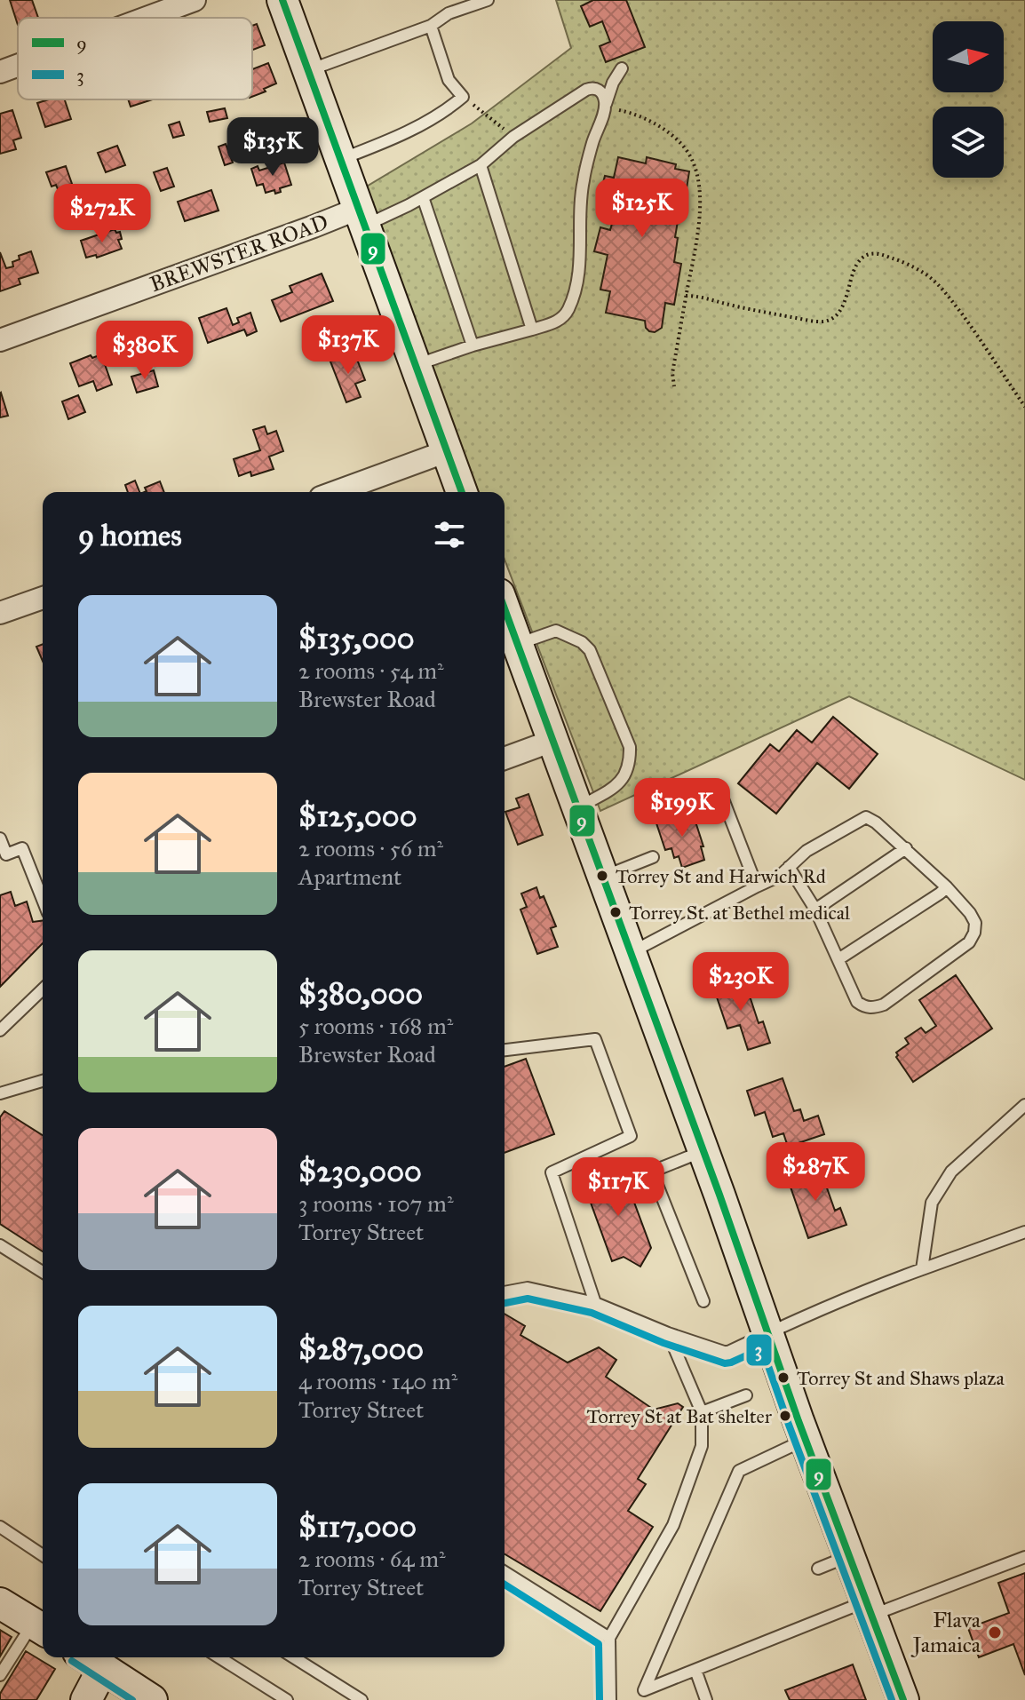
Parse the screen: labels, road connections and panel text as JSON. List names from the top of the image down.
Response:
{
  "streets": {
    "street": ["BREWSTER ROAD"]
  },
  "places": [
    "Torrey St and Harwich Rd",
    "Torrey St. at Bethel medical",
    "Torrey St and Shaws plaza",
    "Torrey St at Bat shelter",
    "Flava Jamaica"
  ],
  "lines": ["transit line 9", "transit line 3"],
  "legend": ["9", "3"],
  "north": "right",
  "page": {
    "price": [
      "$135K",
      "$125K",
      "$272K",
      "$137K",
      "$380K",
      "$199K",
      "$230K",
      "$287K",
      "$117K"
    ],
    "heading": "9 homes",
    "list": [
      {
        "name": "$135,000",
        "note": "2 rooms · 54 m² · Brewster Road"
      },
      {
        "name": "$125,000",
        "note": "2 rooms · 56 m² · Apartment"
      },
      {
        "name": "$380,000",
        "note": "5 rooms · 168 m² · Brewster Road"
      },
      {
        "name": "$230,000",
        "note": "3 rooms · 107 m² · Torrey Street"
      },
      {
        "name": "$287,000",
        "note": "4 rooms · 140 m² · Torrey Street"
      },
      {
        "name": "$117,000",
        "note": "2 rooms · 64 m² · Torrey Street"
      }
    ]
  }
}
